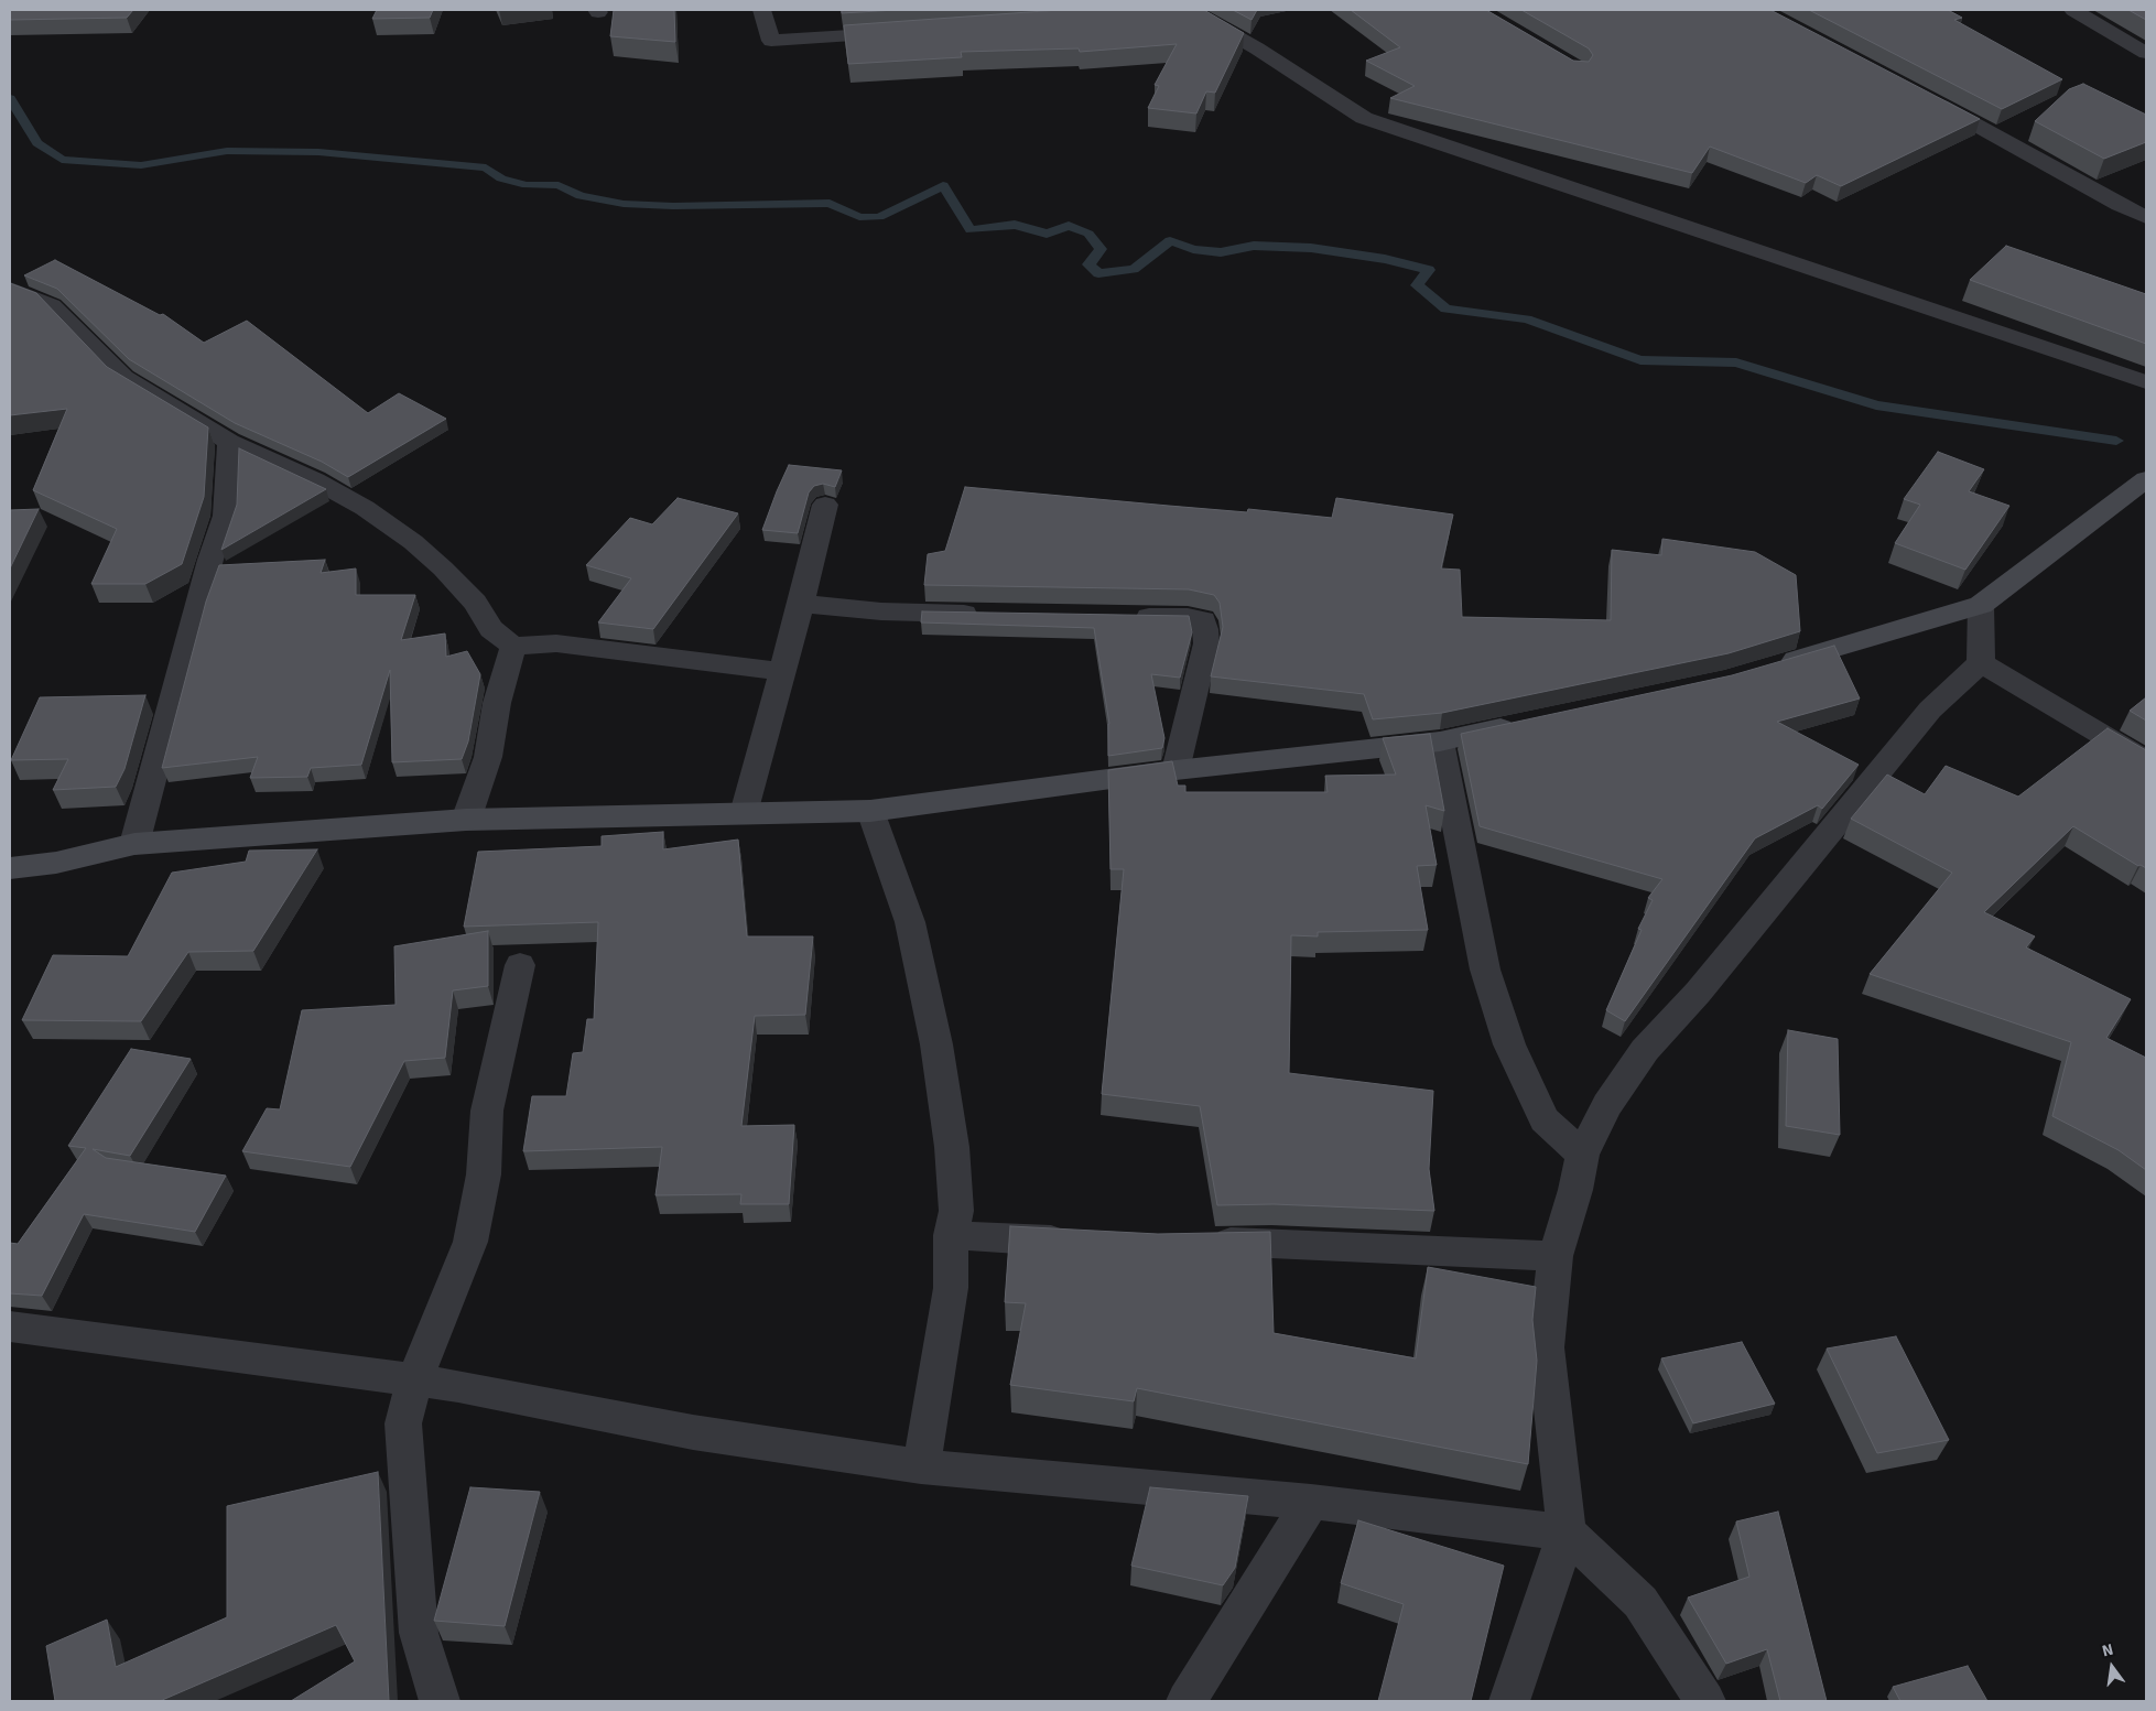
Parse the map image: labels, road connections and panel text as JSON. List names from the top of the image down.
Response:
{
  "north": "top"
}
